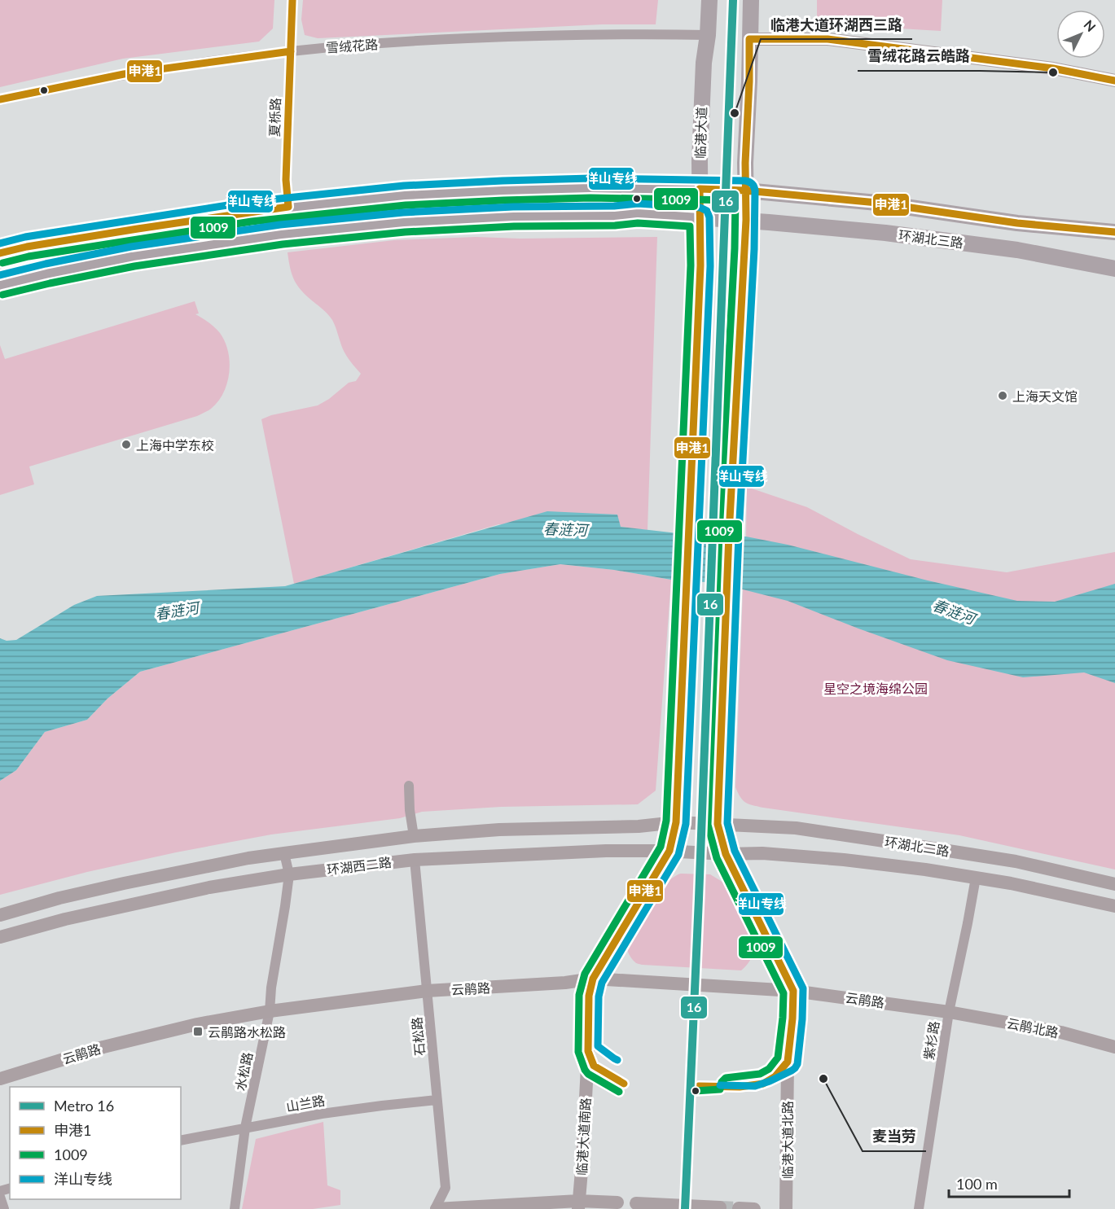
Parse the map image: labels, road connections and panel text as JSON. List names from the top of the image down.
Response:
{
  "streets": {
    "main road": ["临港大道", "环湖北三路"],
    "street": [
      "雪绒花路",
      "夏栎路",
      "环湖北二路",
      "环湖西二路",
      "云鹃路",
      "云鹃北路",
      "石松路",
      "紫杉路",
      "水松路",
      "山兰路",
      "临港大道南路",
      "临港大道北路"
    ]
  },
  "crossings": [
    ["雪绒花路", "夏栎路"],
    ["雪绒花路", "临港大道"],
    ["夏栎路", "环湖北三路"],
    ["临港大道", "环湖北三路"],
    ["临港大道", "环湖西二路"],
    ["临港大道", "临港大道南路"],
    ["环湖北二路", "环湖西二路"],
    ["环湖北二路", "紫杉路"],
    ["环湖北二路", "临港大道北路"],
    ["环湖西二路", "石松路"],
    ["环湖西二路", "水松路"],
    ["环湖西二路", "临港大道南路"],
    ["环湖西二路", "临港大道北路"],
    ["云鹃路", "云鹃北路"],
    ["云鹃路", "石松路"],
    ["云鹃路", "紫杉路"],
    ["云鹃路", "水松路"],
    ["云鹃路", "临港大道南路"],
    ["云鹃路", "临港大道北路"],
    ["云鹃北路", "紫杉路"],
    ["石松路", "山兰路"],
    ["水松路", "山兰路"]
  ],
  "water": ["春涟河"],
  "parks": ["星空之境海绵公园"],
  "places": {
    "other": [
      "雪绒花路云皓路",
      "临港大道环湖西三路",
      "上海天文馆",
      "上海中学东校",
      "麦当劳"
    ],
    "transit": ["云鹃路水松路"]
  },
  "lines": [
    "metro line 16",
    "transit line 申港1",
    "transit line 洋山专线",
    "transit line 1009"
  ],
  "legend": [
    "Metro 16",
    "申港1",
    "1009",
    "洋山专线"
  ],
  "scale_bar": "100 m",
  "north": "top right"
}
